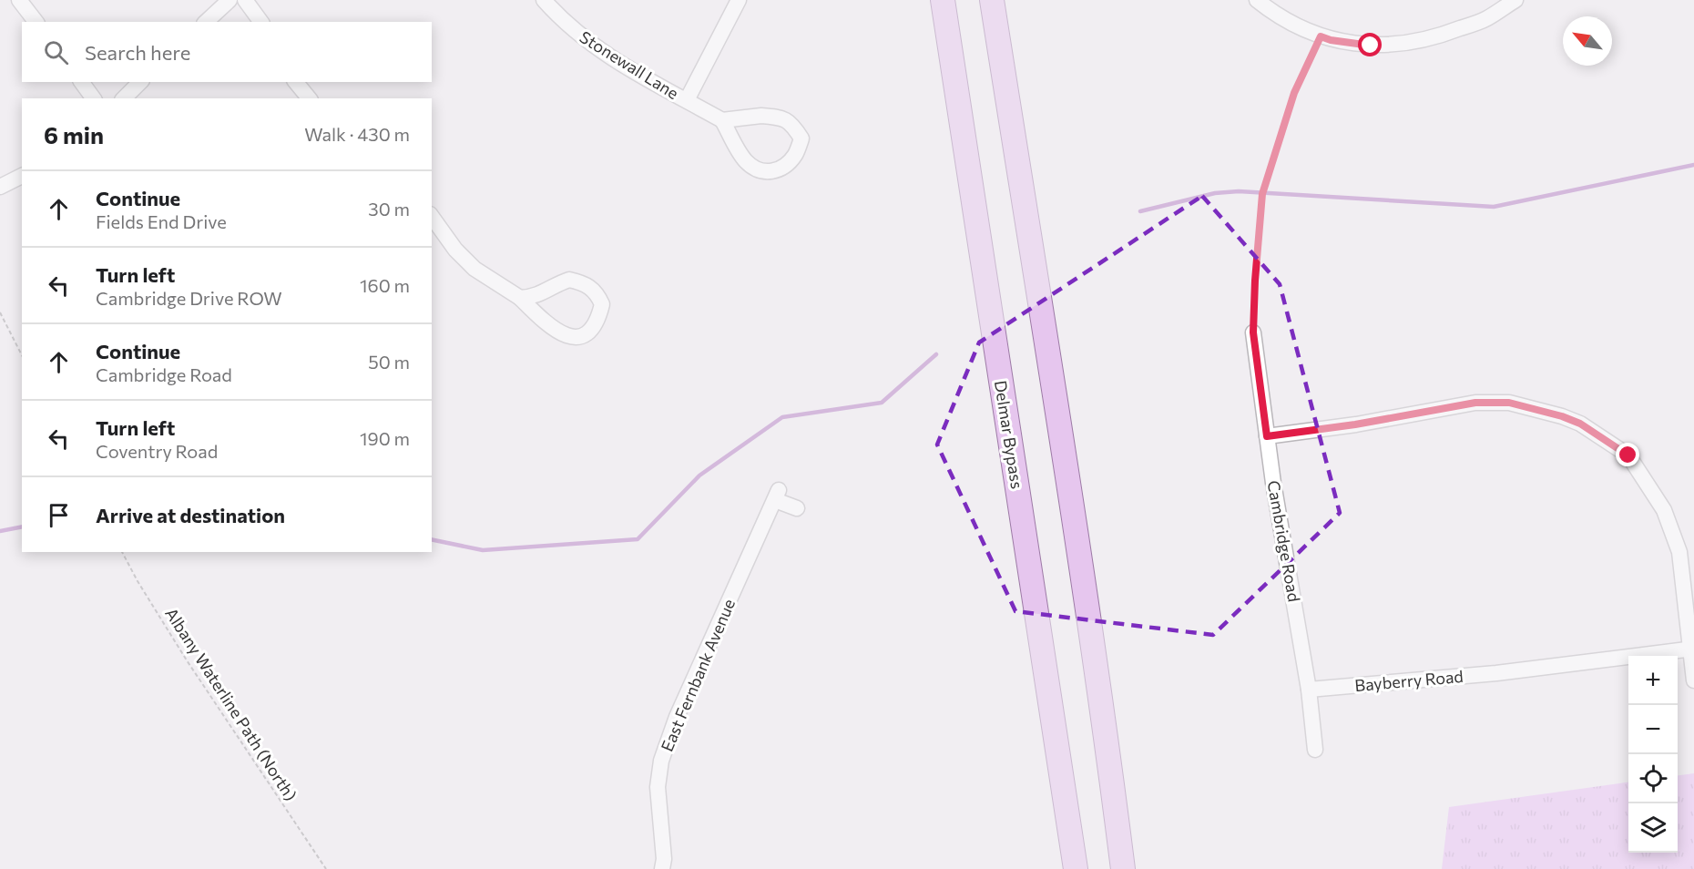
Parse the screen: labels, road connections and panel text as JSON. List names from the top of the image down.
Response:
{
  "streets": {
    "main road": ["Delmar Bypass"],
    "street": [
      "Stonewall Lane",
      "Cambridge Road",
      "East Fernbank Avenue",
      "Bayberry Road"
    ],
    "path": ["Albany Waterline Path (North)"]
  },
  "crossings": [
    ["Cambridge Road", "Bayberry Road"]
  ],
  "north": "top left",
  "page": {
    "search": "Search here",
    "heading": ["6 min", "Walk · 430 m"],
    "list": [
      ["Continue", "Fields End Drive", "30 m"],
      ["Turn left", "Cambridge Drive ROW", "160 m"],
      ["Continue", "Cambridge Road", "50 m"],
      ["Turn left", "Coventry Road", "190 m"],
      "Arrive at destination"
    ],
    "map_buttons": ["+", "−"]
  }
}
